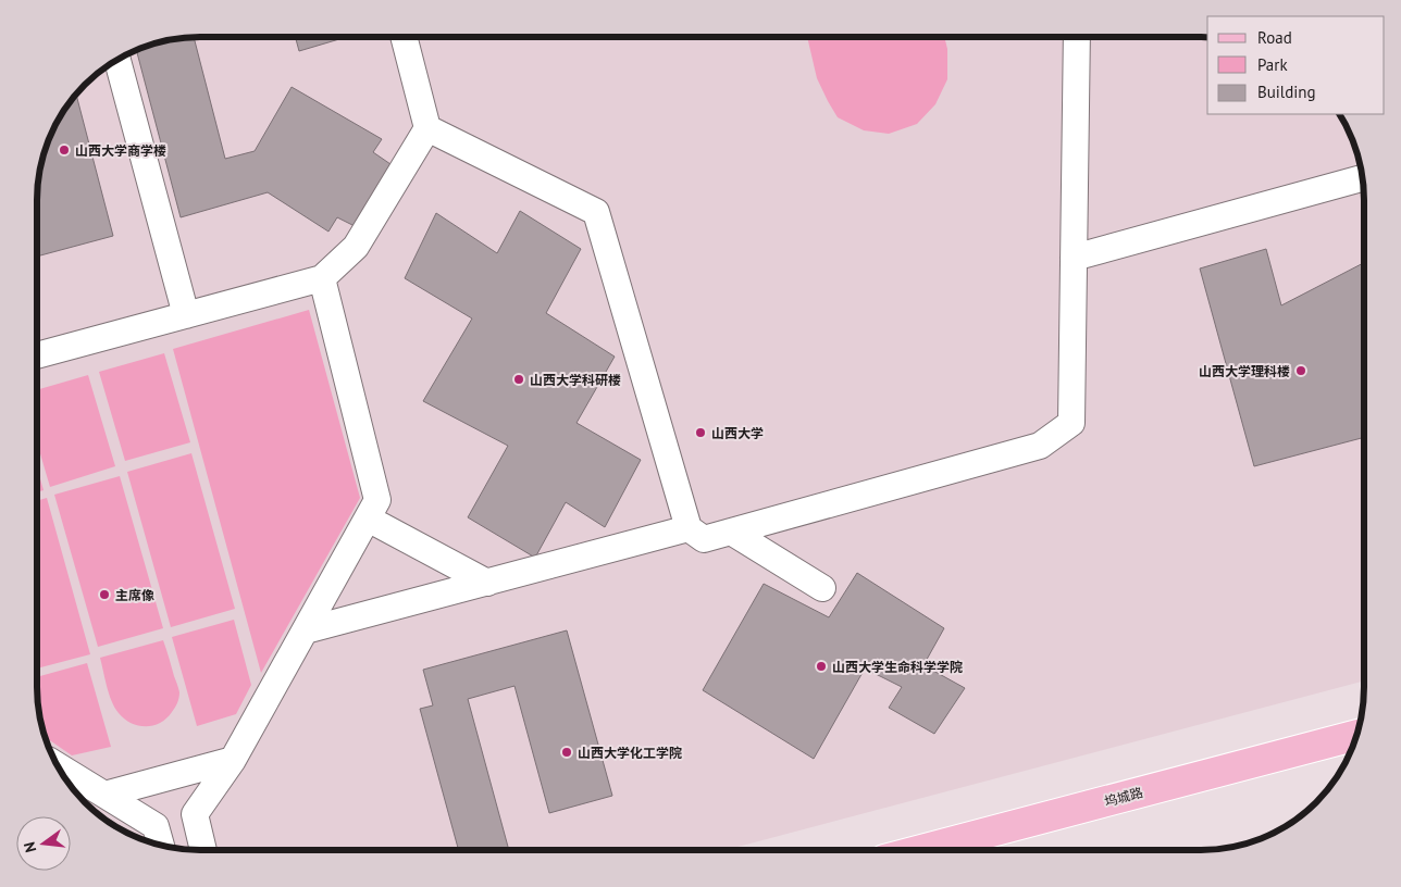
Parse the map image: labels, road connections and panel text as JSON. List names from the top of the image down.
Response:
{
  "streets": {
    "main road": ["坞城路"]
  },
  "places": [
    "山西大学商学楼",
    "山西大学理科楼",
    "山西大学科研楼",
    "山西大学",
    "主席像",
    "山西大学生命科学学院",
    "山西大学化工学院"
  ],
  "legend": ["Road", "Park", "Building"],
  "north": "left"
}
